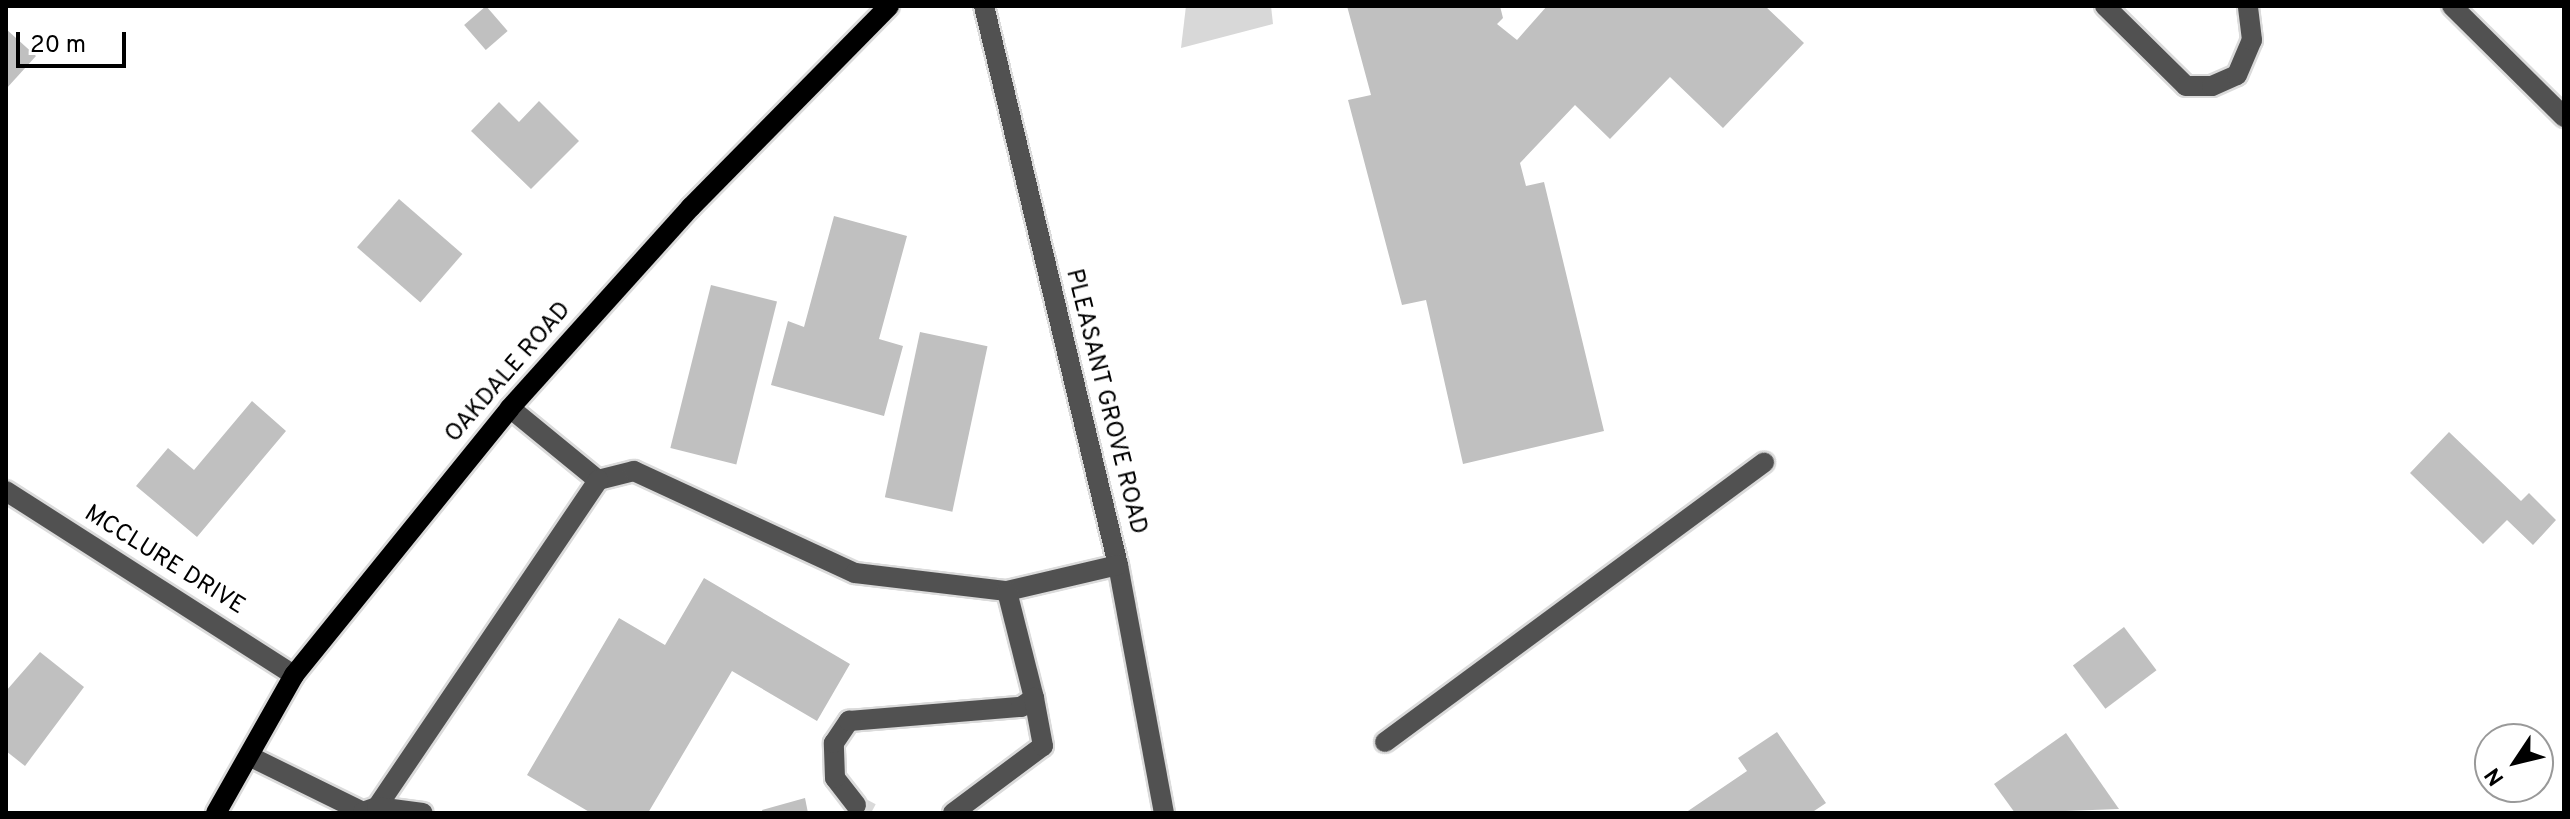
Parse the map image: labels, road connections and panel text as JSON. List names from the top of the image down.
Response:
{
  "streets": {
    "main road": ["OAKDALE ROAD"],
    "street": ["PLEASANT GROVE ROAD", "MCCLURE DRIVE"]
  },
  "crossings": [
    ["OAKDALE ROAD", "MCCLURE DRIVE"]
  ],
  "scale_bar": "20 m",
  "north": "bottom left"
}
